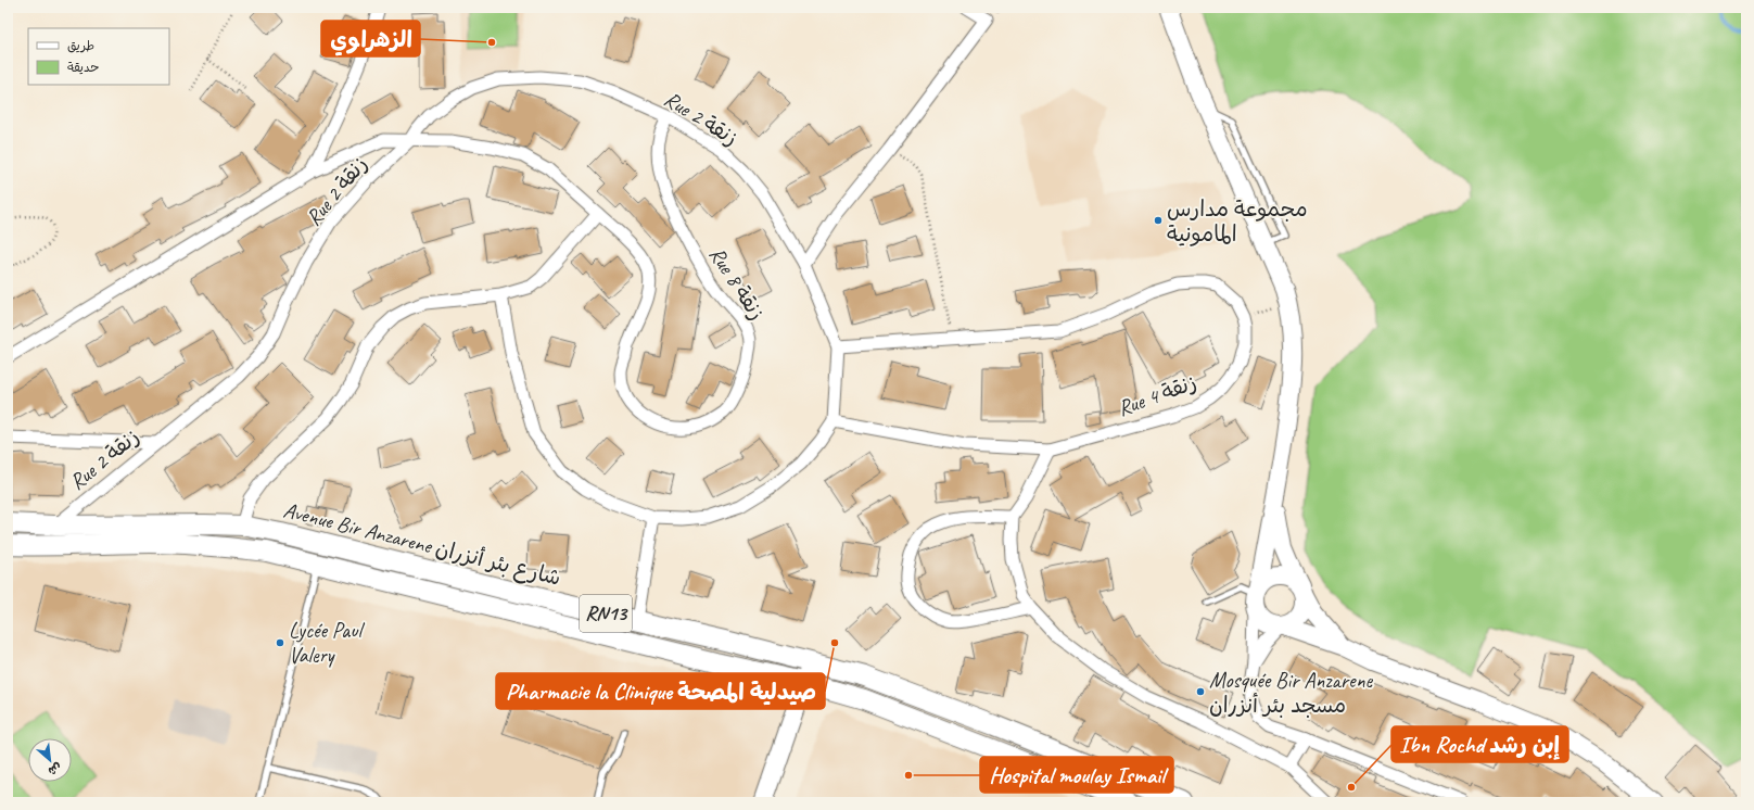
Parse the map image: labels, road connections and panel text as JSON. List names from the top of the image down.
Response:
{
  "streets": {
    "main road": ["Avenue Bir Anzarene شارع بئر أنزران", "RN13"],
    "street": ["Rue 2 زنقة", "Rue 8 زنقة", "Rue 4 زنقة"]
  },
  "crossings": [
    ["Rue 2 زنقة", "Rue 8 زنقة"],
    ["Rue 2 زنقة", "Rue 4 زنقة"],
    ["Rue 2 زنقة", "Avenue Bir Anzarene شارع بئر أنزران"]
  ],
  "places": [
    "الزهراوي",
    "مجموعة مدارس المامونية",
    "Lycée Paul Valery",
    "Pharmacie la Clinique صيدلية المصحة",
    "Mosquée Bir Anzarene مسجد بئر أنزران",
    "Hospital moulay Ismail",
    "Ibn Rochd إبن رشد"
  ],
  "legend": ["طريق", "حديقة"],
  "north": "bottom right"
}
